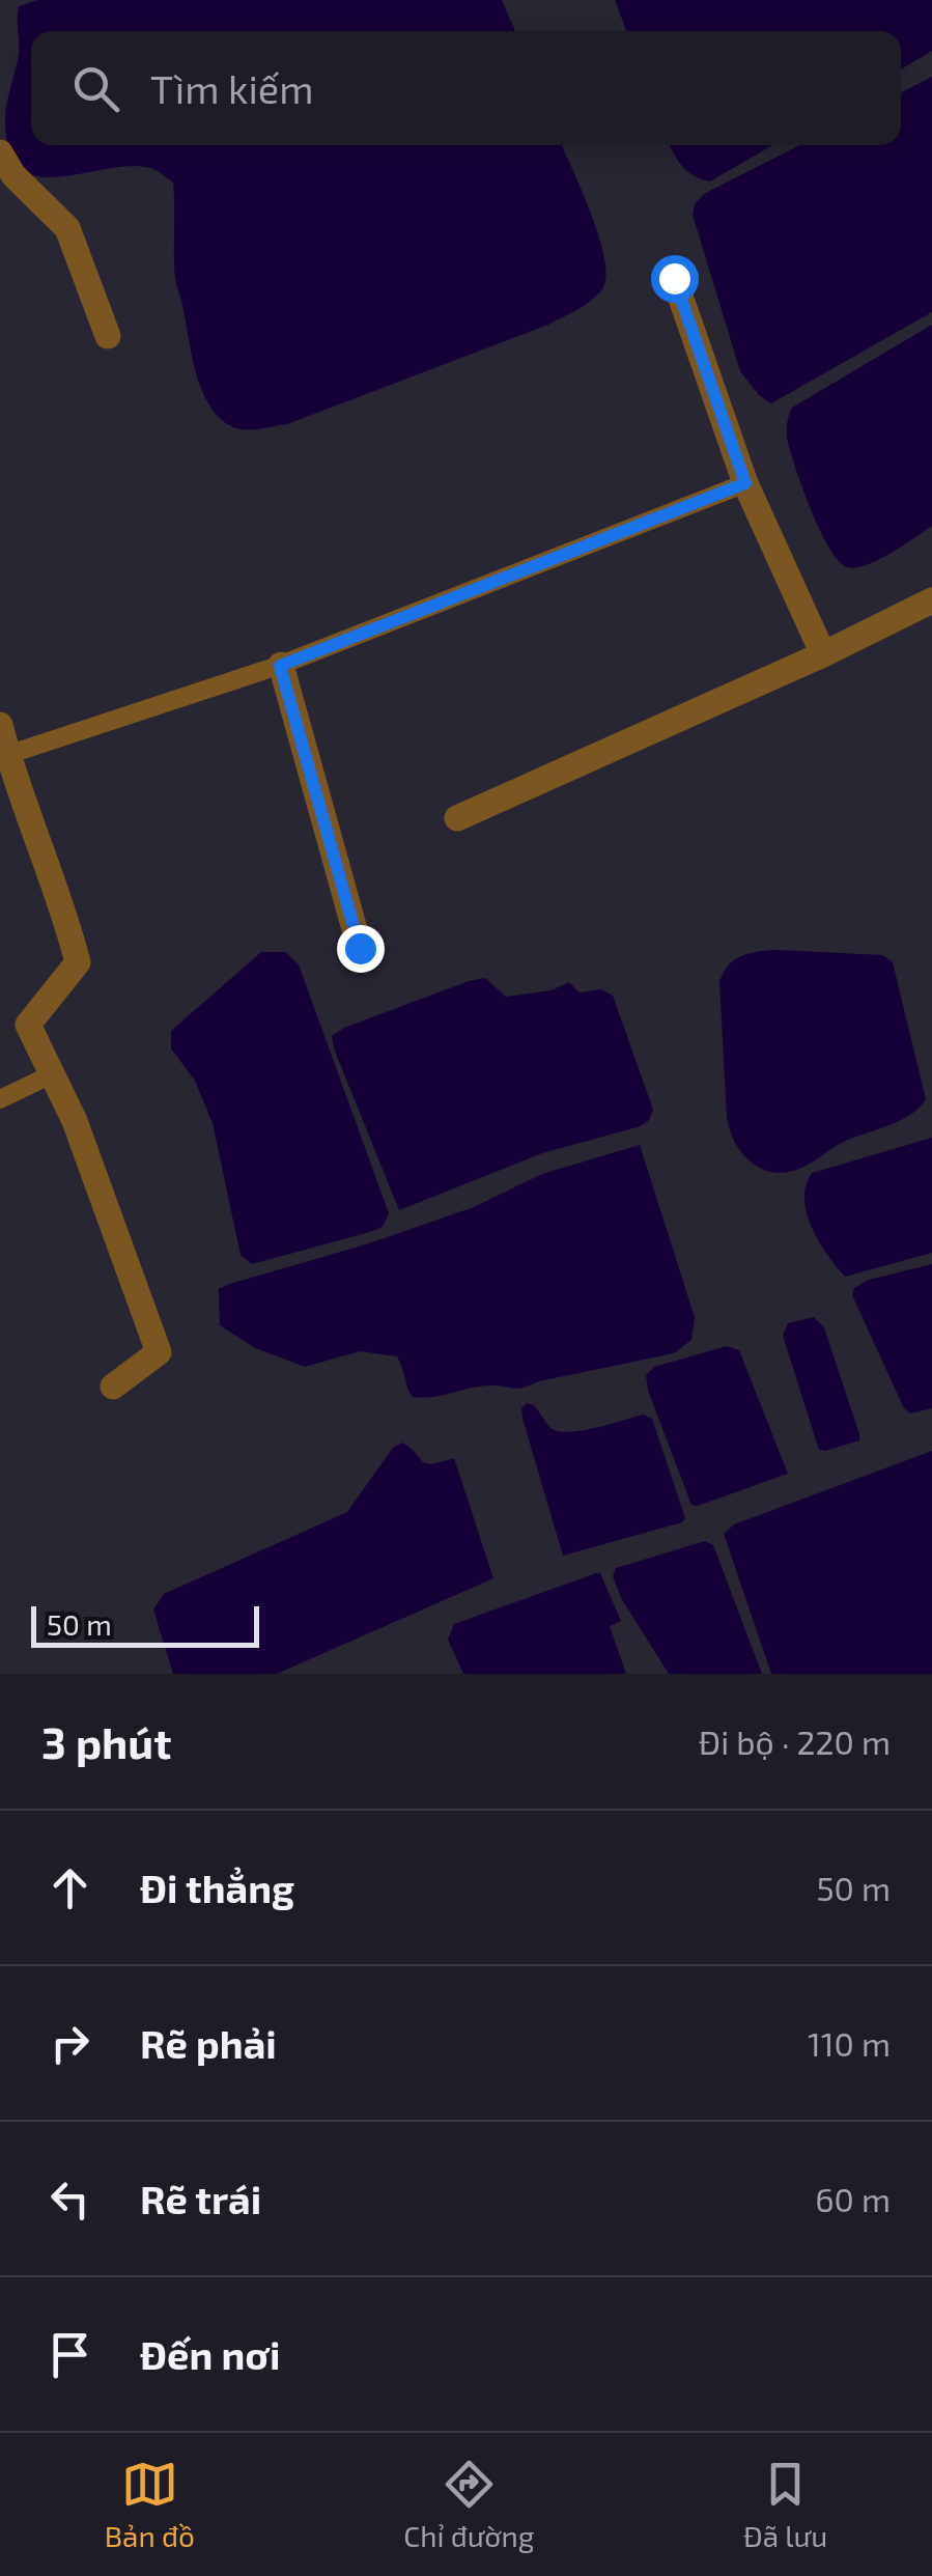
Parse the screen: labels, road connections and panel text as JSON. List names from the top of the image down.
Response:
{
  "scale_bar": "50 m",
  "page": {
    "search": "Tìm kiếm",
    "scale": "50 m",
    "heading": ["3 phút", "Đi bộ · 220 m"],
    "list": [
      ["Đi thẳng", "50 m"],
      ["Rẽ phải", "110 m"],
      ["Rẽ trái", "60 m"],
      "Đến nơi"
    ],
    "nav": ["Bản đồ", "Chỉ đường", "Đã lưu"]
  }
}
